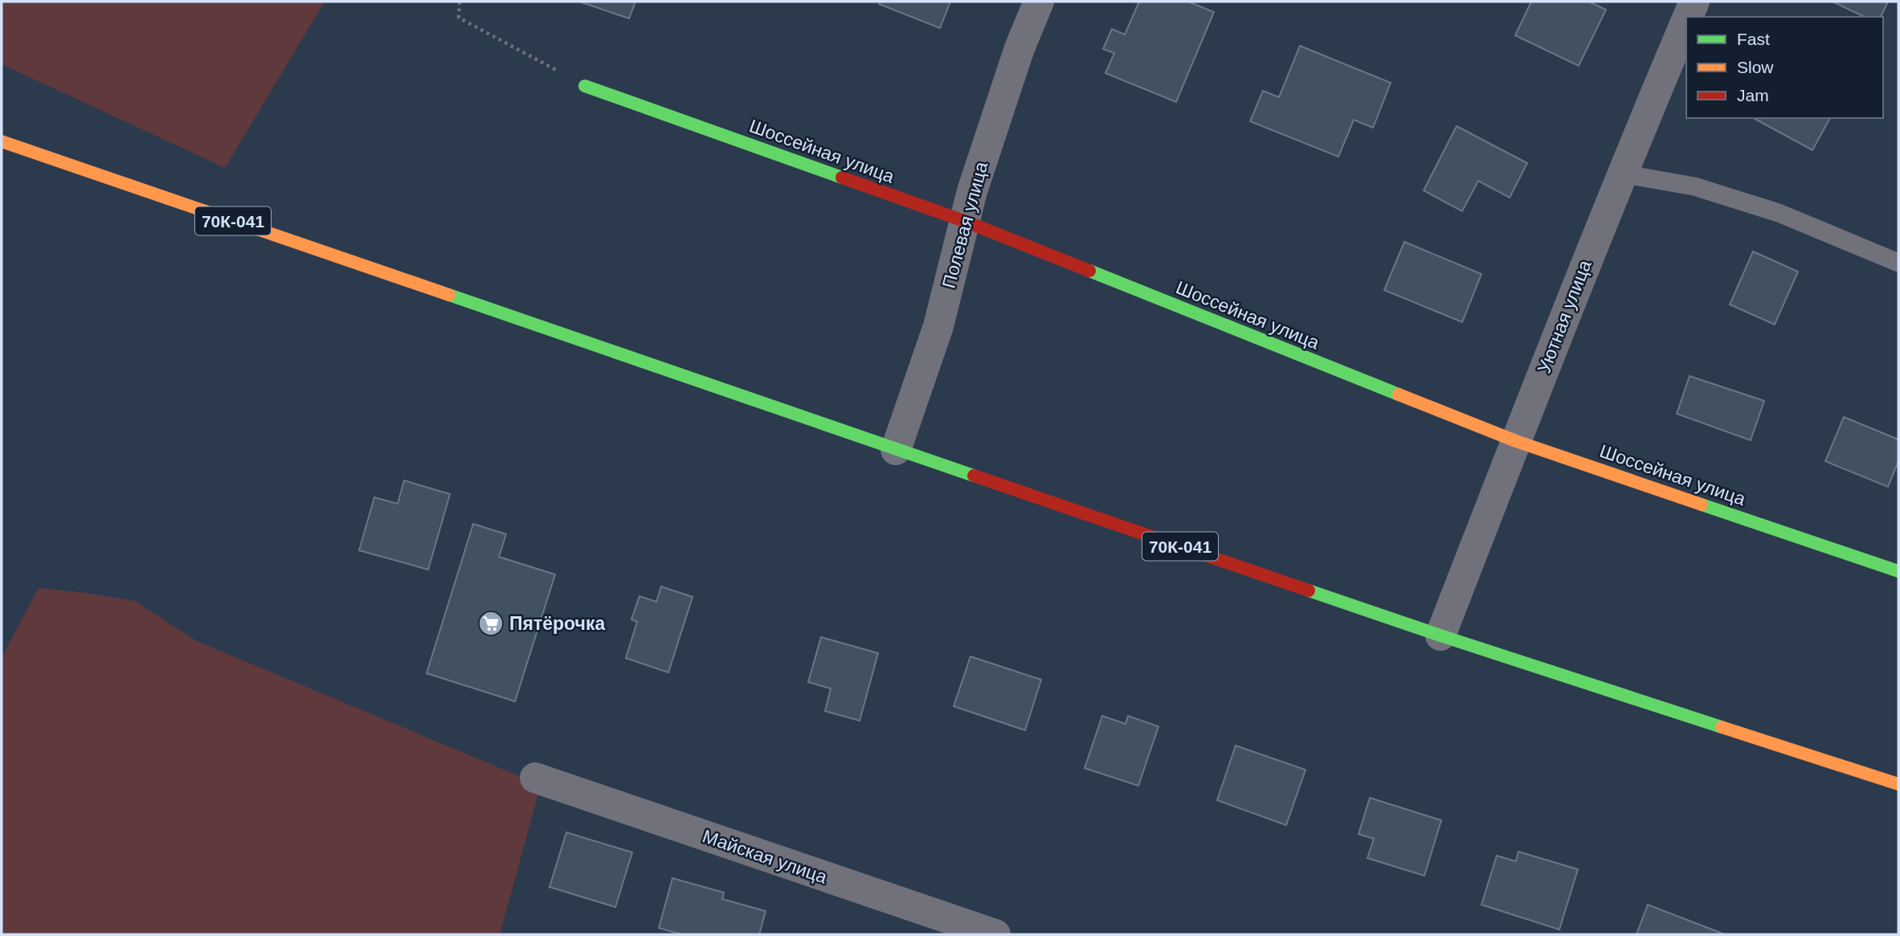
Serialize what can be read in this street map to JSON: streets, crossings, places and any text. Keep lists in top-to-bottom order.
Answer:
{
  "streets": {
    "main road": ["Шоссейная улица", "70К-041"],
    "street": ["Полевая улица", "Уютная улица", "Майская улица"]
  },
  "crossings": [
    ["Шоссейная улица", "Полевая улица"],
    ["Шоссейная улица", "Уютная улица"],
    ["70К-041", "Полевая улица"],
    ["70К-041", "Уютная улица"]
  ],
  "places": {
    "supermarket": ["Пятёрочка"]
  },
  "legend": ["Fast", "Slow", "Jam"]
}
